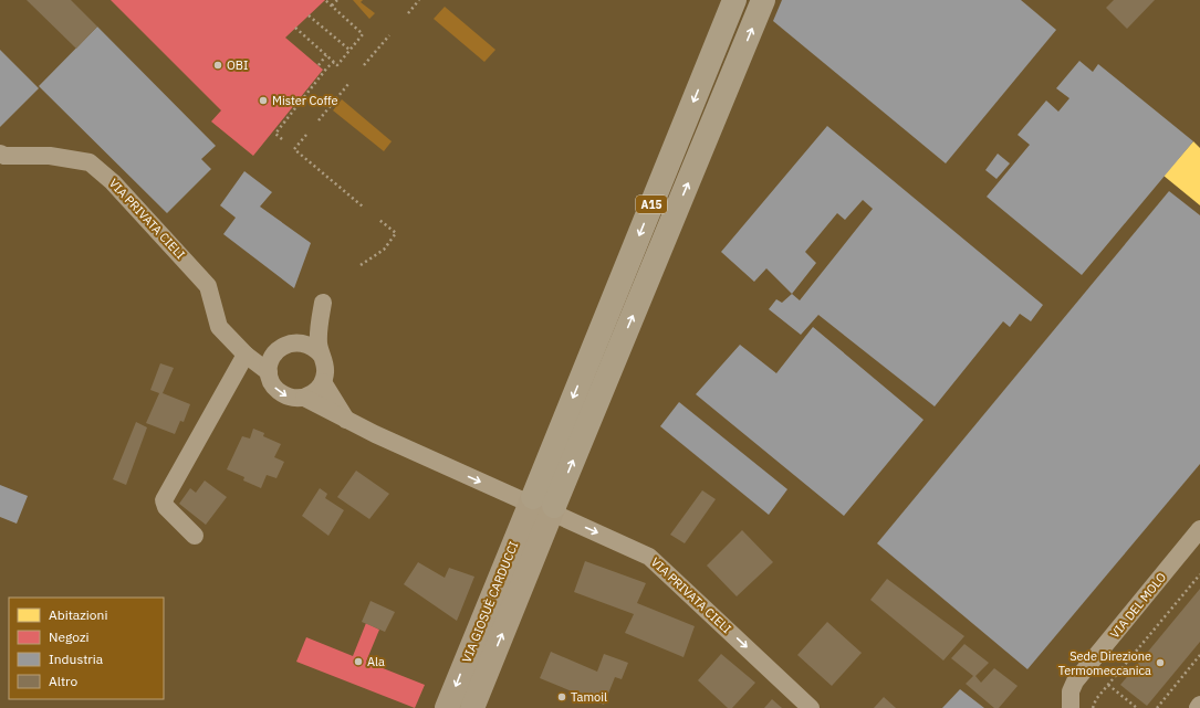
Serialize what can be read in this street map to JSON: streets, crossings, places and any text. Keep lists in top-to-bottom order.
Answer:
{
  "streets": {
    "highway": ["A15"],
    "main road": ["VIA GIOSUÈ CARDUCCI"],
    "street": ["VIA PRIVATA CIELI", "VIA DEL MOLO"]
  },
  "crossings": [
    ["A15", "VIA PRIVATA CIELI"],
    ["A15", "VIA GIOSUÈ CARDUCCI"],
    ["VIA PRIVATA CIELI", "VIA GIOSUÈ CARDUCCI"]
  ],
  "one_way": ["VIA PRIVATA CIELI"],
  "places": [
    "OBI",
    "Mister Coffe",
    "Ala",
    "Sede Direzione Termomeccanica",
    "Tamoil"
  ],
  "legend": [
    "Abitazioni",
    "Negozi",
    "Industria",
    "Altro"
  ]
}
